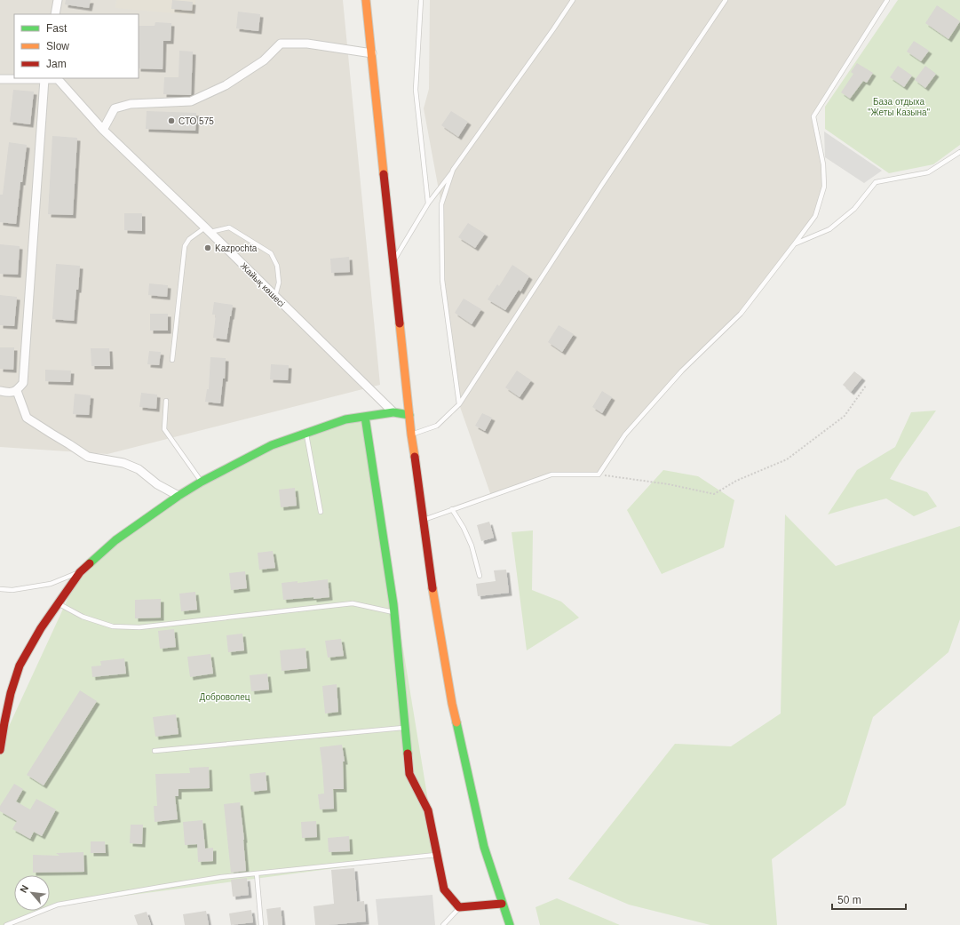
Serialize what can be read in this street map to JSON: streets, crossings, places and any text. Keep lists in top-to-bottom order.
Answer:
{
  "streets": {
    "street": ["Жайық көшесі"]
  },
  "parks": ["База отдыха \"Жеты Казына\"", "Доброволец"],
  "places": ["СТО 575", "Kazpochta"],
  "legend": ["Fast", "Slow", "Jam"],
  "scale_bar": "50 m",
  "north": "top left"
}
